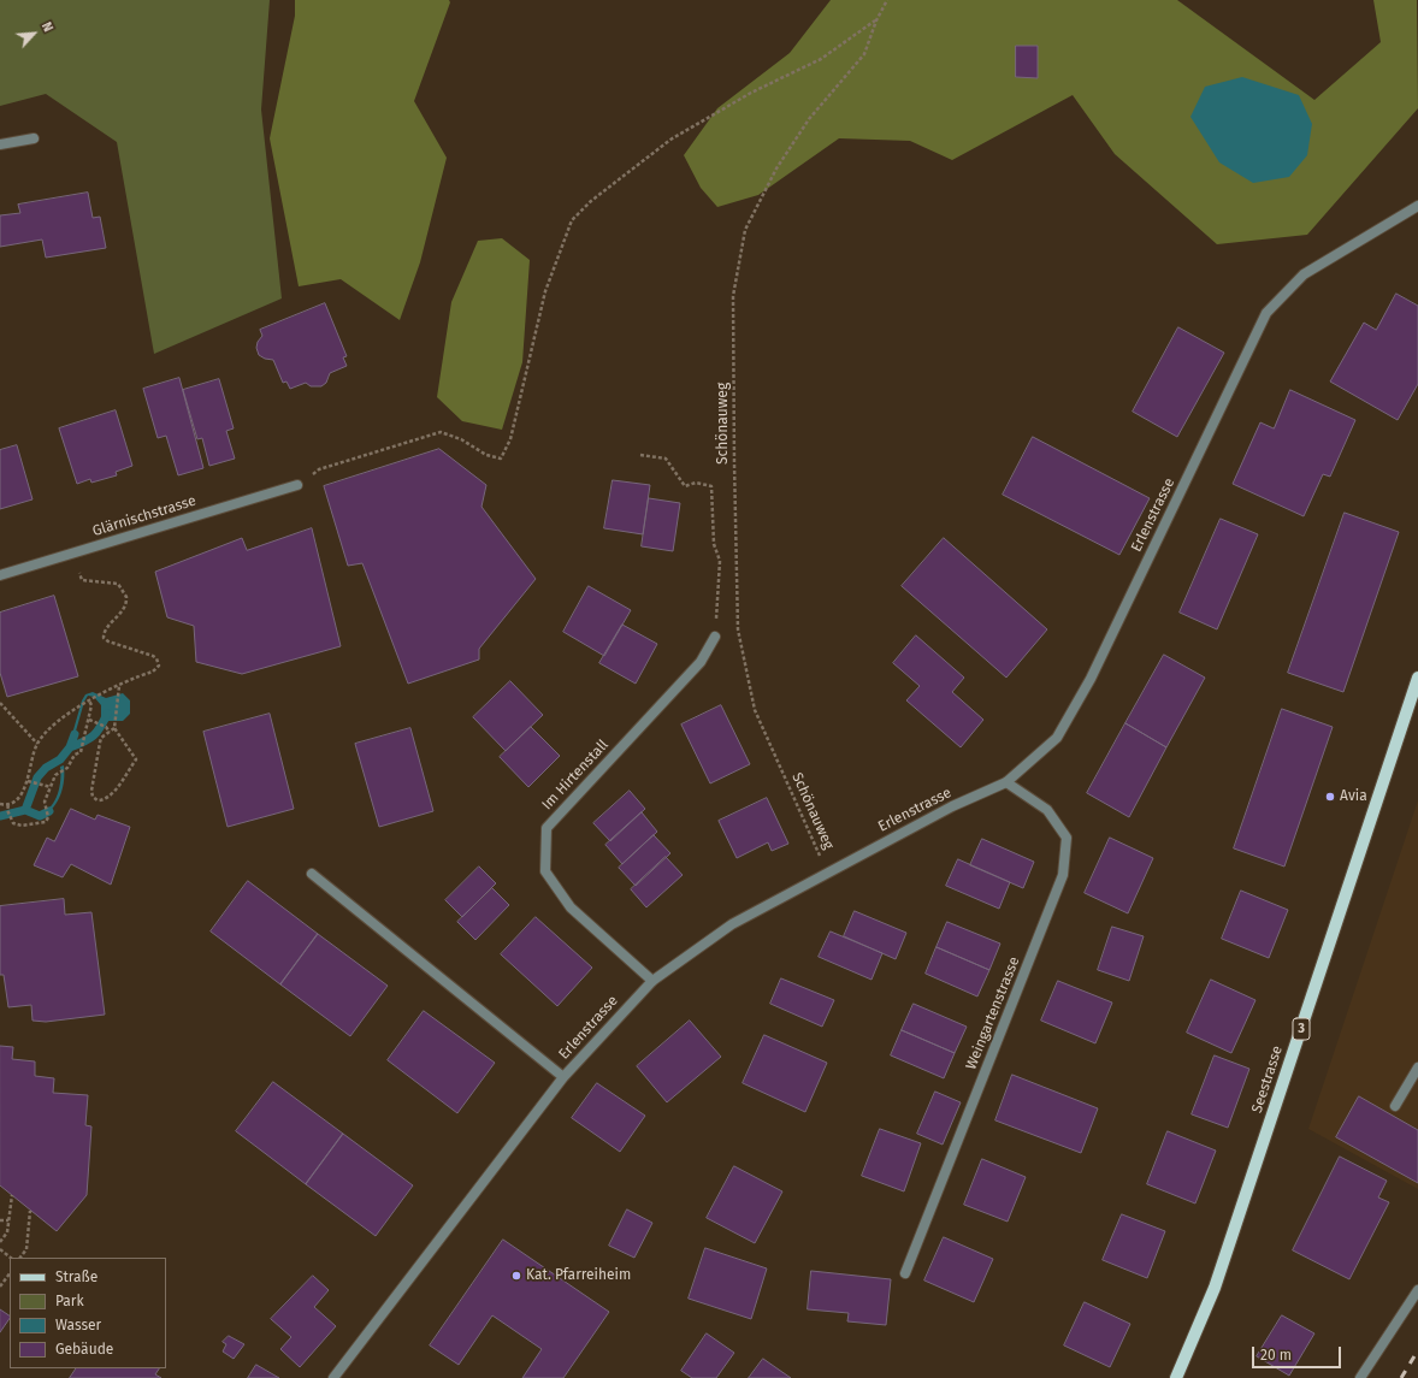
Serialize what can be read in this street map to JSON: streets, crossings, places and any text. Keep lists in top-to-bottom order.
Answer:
{
  "streets": {
    "main road": ["3", "Seestrasse"],
    "street": [
      "Erlenstrasse",
      "Glärnischstrasse",
      "Im Hirtenstall",
      "Weingartenstrasse"
    ],
    "path": ["Schönauweg"]
  },
  "crossings": [
    ["Schönauweg", "Erlenstrasse"],
    ["Erlenstrasse", "Im Hirtenstall"],
    ["Erlenstrasse", "Weingartenstrasse"]
  ],
  "places": ["Avia", "Kat. Pfarreiheim"],
  "legend": [
    "Straße",
    "Park",
    "Wasser",
    "Gebäude"
  ],
  "scale_bar": "20 m",
  "north": "top right"
}
